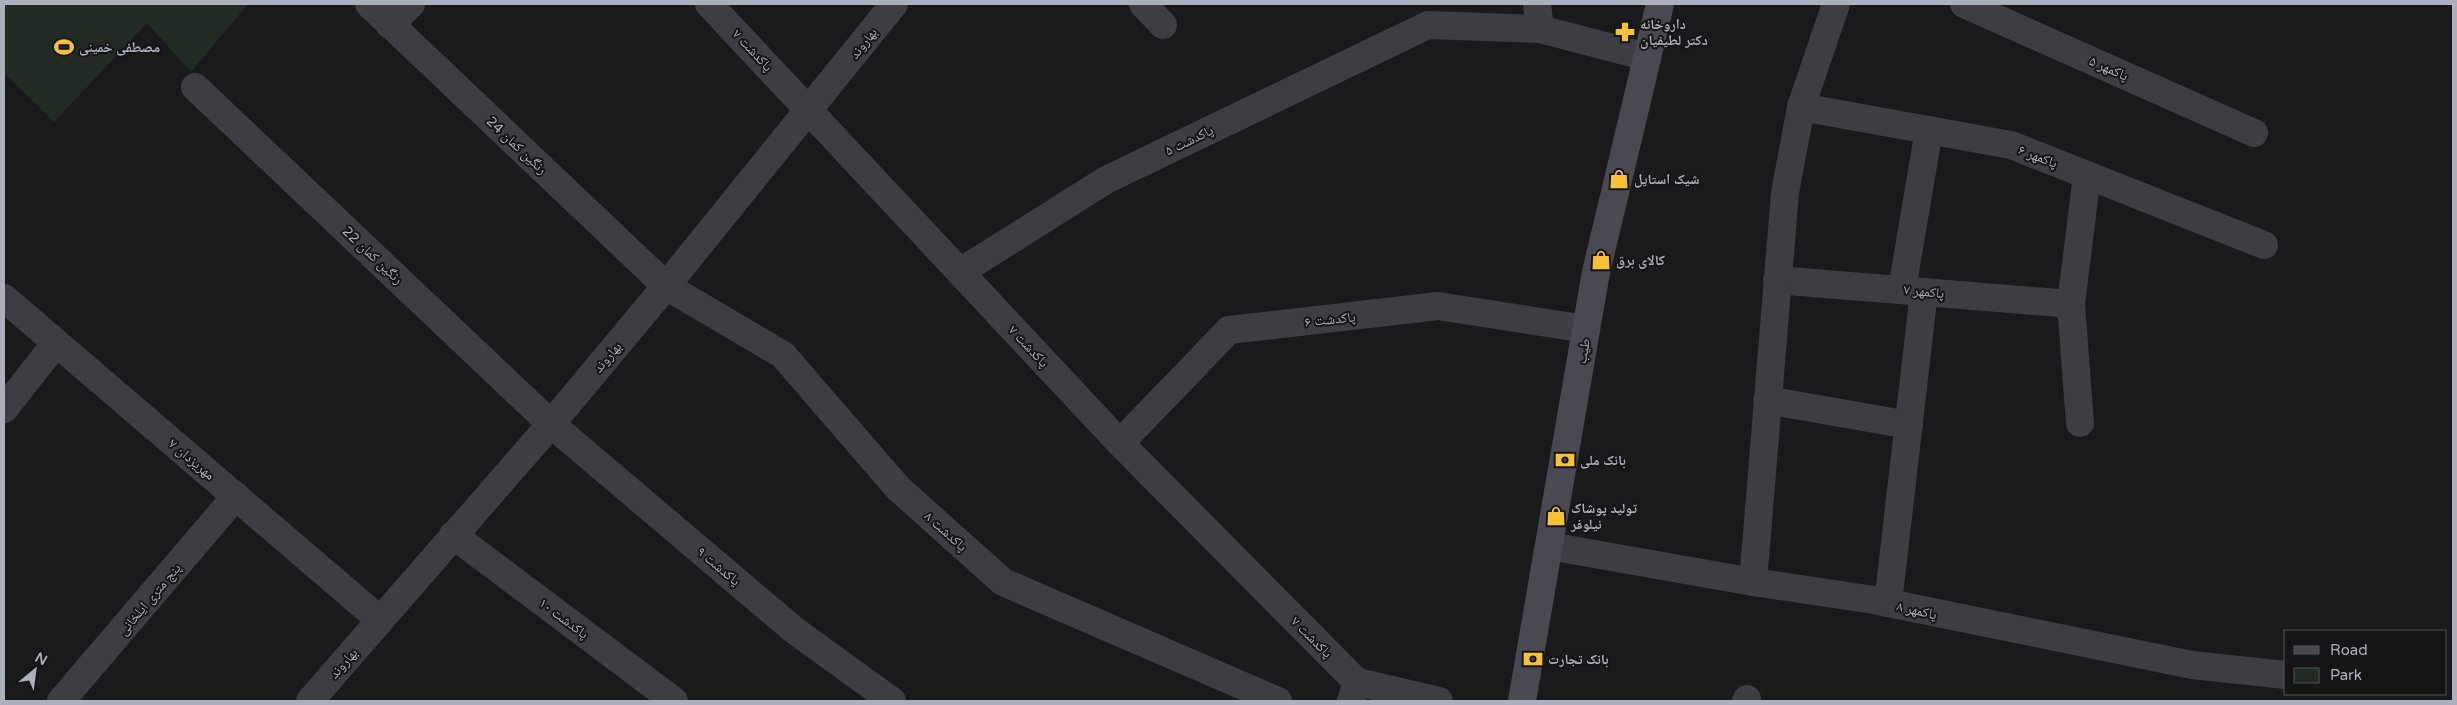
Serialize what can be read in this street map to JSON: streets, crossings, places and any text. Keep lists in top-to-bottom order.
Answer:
{
  "streets": {
    "main road": ["طیب"],
    "street": [
      "بهاروند",
      "پاکدشت ۷",
      "پاکمهر ۵",
      "پاکدشت ۵",
      "رنگین کمان 24",
      "پاکمهر ۶",
      "رنگین کمان 22",
      "پاکمهر ۷",
      "پاکدشت ۶",
      "مهریزدان ۷",
      "پاکدشت ۸",
      "پاکدشت ۹",
      "پنج متری ایلخانی",
      "پاکمهر ۸",
      "پاکدشت ۱۰"
    ]
  },
  "crossings": [
    ["بهاروند", "پاکدشت ۷"],
    ["بهاروند", "رنگین کمان 24"],
    ["بهاروند", "رنگین کمان 22"],
    ["بهاروند", "مهریزدان ۷"],
    ["بهاروند", "پاکدشت ۸"],
    ["بهاروند", "پاکدشت ۹"],
    ["بهاروند", "پاکدشت ۱۰"],
    ["پاکدشت ۷", "پاکدشت ۵"],
    ["پاکدشت ۷", "پاکدشت ۶"],
    ["رنگین کمان 24", "پاکدشت ۸"],
    ["رنگین کمان 22", "پاکدشت ۹"],
    ["پاکدشت ۶", "طیب"],
    ["طیب", "پاکمهر ۸"],
    ["مهریزدان ۷", "پنج متری ایلخانی"]
  ],
  "places": {
    "pharmacy": ["داروخانه دکتر لطیفیان"],
    "sports": ["مصطفی خمینی"],
    "shop": ["شیک استایل", "کالای برق", "تولید پوشاک نیلوفر"],
    "bank": ["بانک ملی", "بانک تجارت"]
  },
  "legend": ["Road", "Park"],
  "north": "top right"
}
